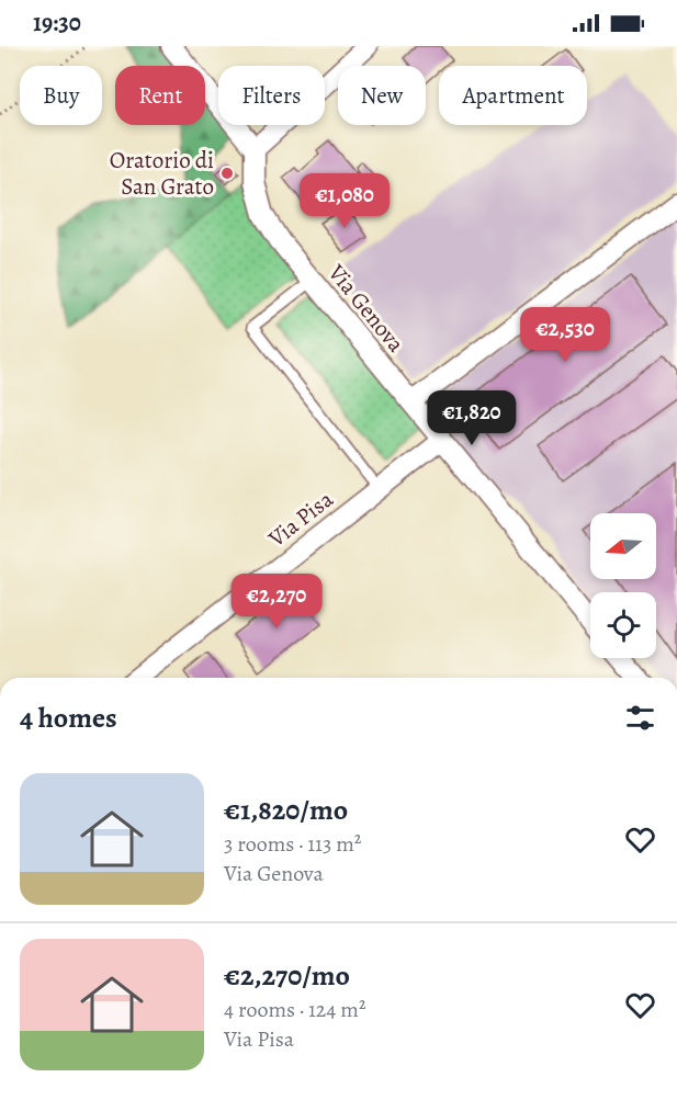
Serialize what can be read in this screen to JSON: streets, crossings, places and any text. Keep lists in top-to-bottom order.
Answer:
{
  "streets": {
    "street": ["Via Genova", "Via Pisa"]
  },
  "crossings": [
    ["Via Genova", "Via Pisa"]
  ],
  "places": ["Oratorio di San Grato"],
  "north": "left",
  "page": {
    "status": "19:30",
    "chip": [
      "Buy",
      "Rent",
      "Filters",
      "New",
      "Apartment"
    ],
    "price": [
      "€1,080",
      "€2,530",
      "€1,820",
      "€2,270"
    ],
    "heading": "4 homes",
    "list": [
      {
        "name": "€1,820/mo",
        "note": "3 rooms · 113 m² · Via Genova"
      },
      {
        "name": "€2,270/mo",
        "note": "4 rooms · 124 m² · Via Pisa"
      }
    ]
  }
}
